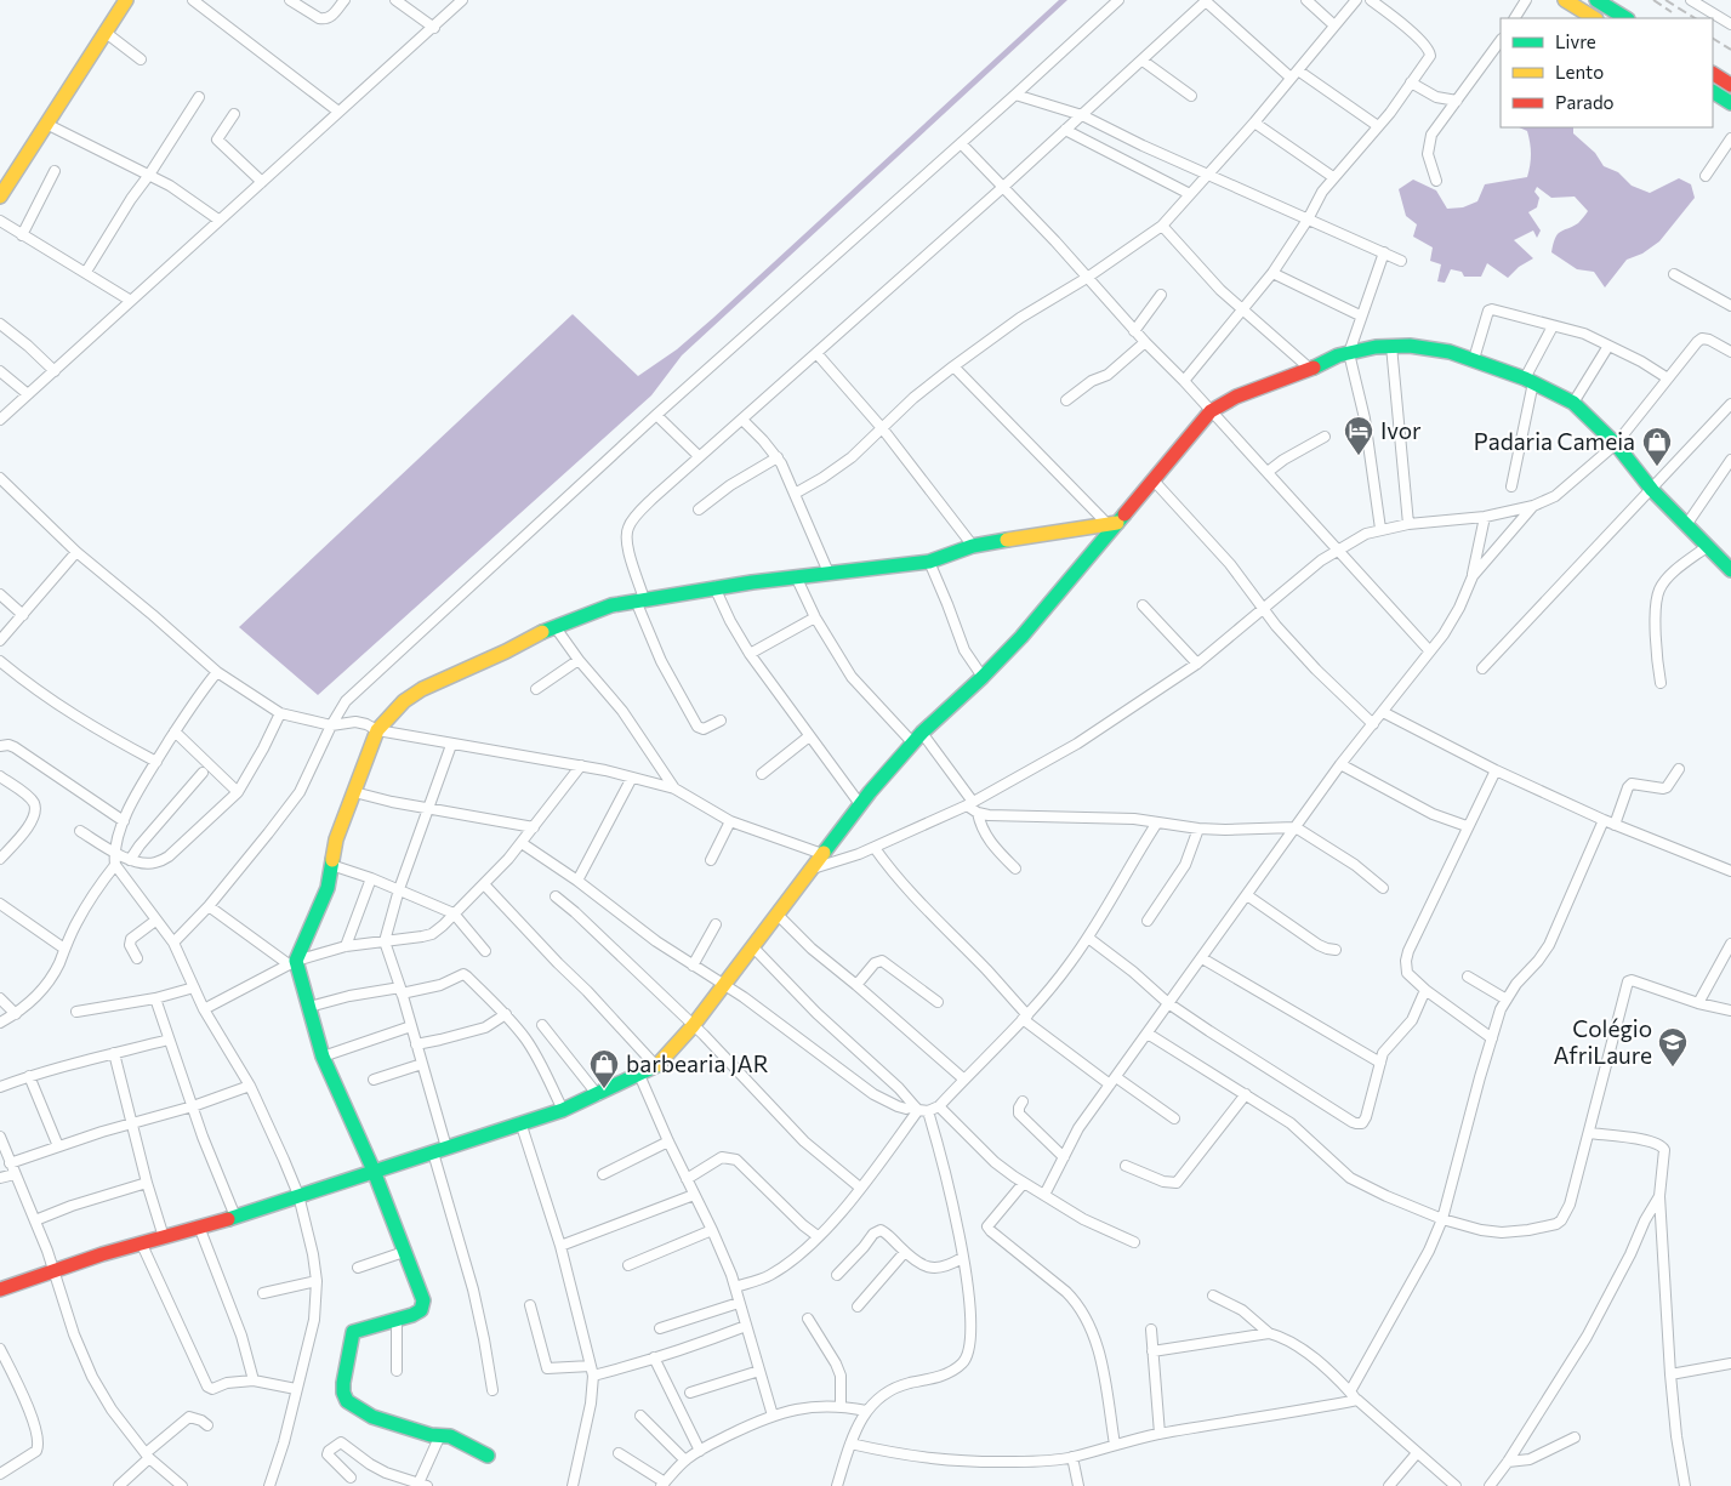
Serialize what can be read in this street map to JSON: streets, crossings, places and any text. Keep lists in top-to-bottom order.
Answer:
{
  "places": {
    "hotel": ["Ivor"],
    "shop": ["Padaria Cameia", "barbearia JAR"],
    "school or university": ["Colégio AfriLaure"]
  },
  "legend": ["Livre", "Lento", "Parado"]
}
